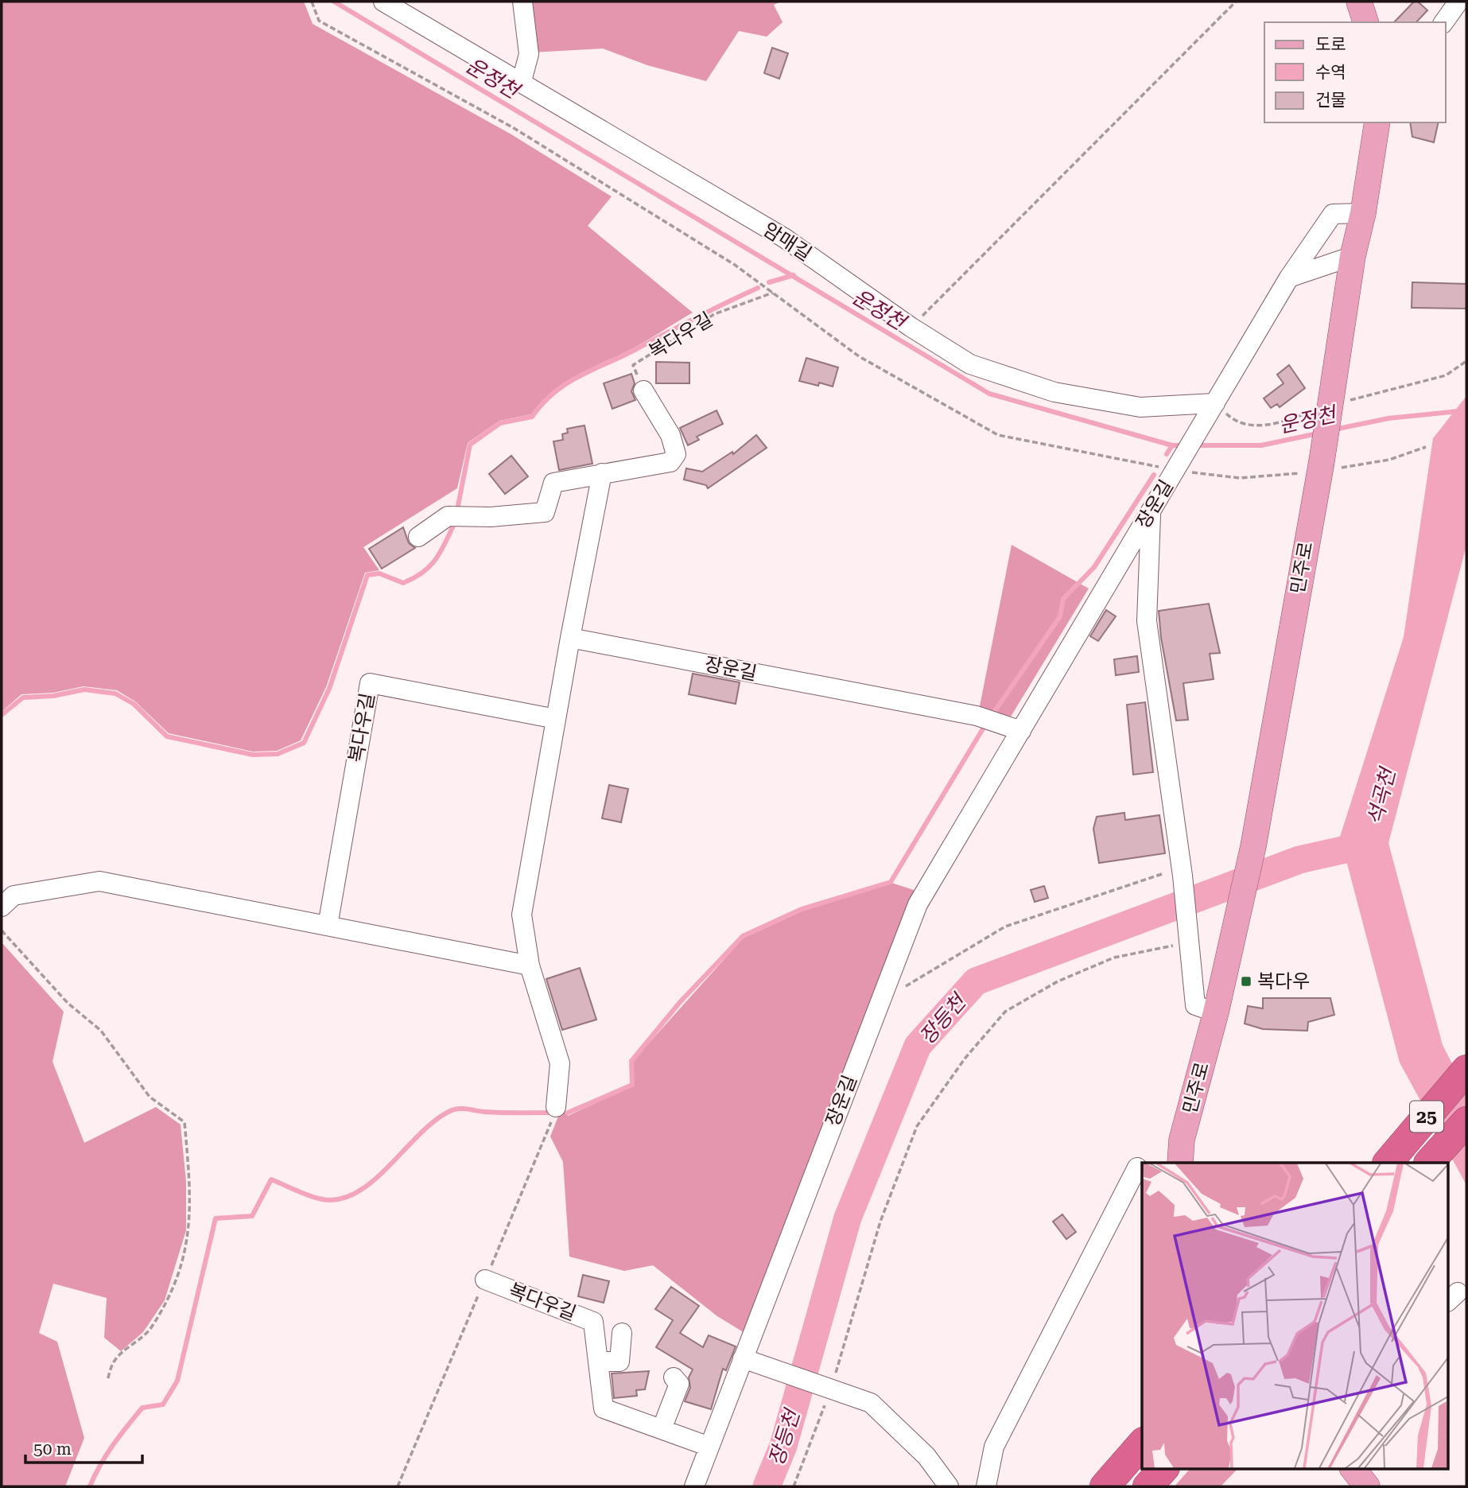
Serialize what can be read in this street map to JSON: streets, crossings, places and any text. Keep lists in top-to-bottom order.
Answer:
{
  "streets": {
    "highway": ["25"],
    "main road": ["민주로"],
    "street": ["암매길", "복다우길", "장운길"]
  },
  "crossings": [
    ["암매길", "장운길"],
    ["복다우길", "장운길"],
    ["장운길", "민주로"]
  ],
  "water": ["운정천", "석곡천", "장등천"],
  "places": {
    "transit": ["복다우"]
  },
  "legend": ["도로", "수역", "건물"],
  "scale_bar": "50 m"
}
